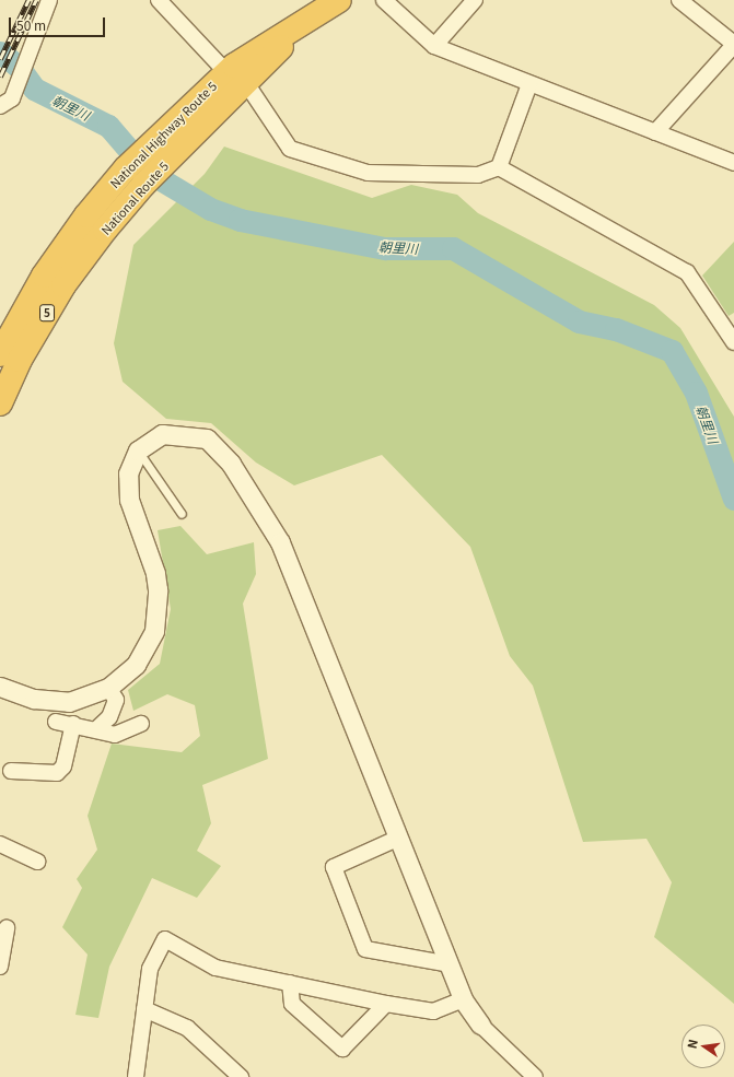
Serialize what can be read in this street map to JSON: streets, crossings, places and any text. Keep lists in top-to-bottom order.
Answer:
{
  "streets": {
    "highway": ["National Highway Route 5", "National Route 5", "5"]
  },
  "crossings": [
    ["National Highway Route 5", "National Route 5"]
  ],
  "water": ["朝里川"],
  "scale_bar": "50 m",
  "north": "left"
}
